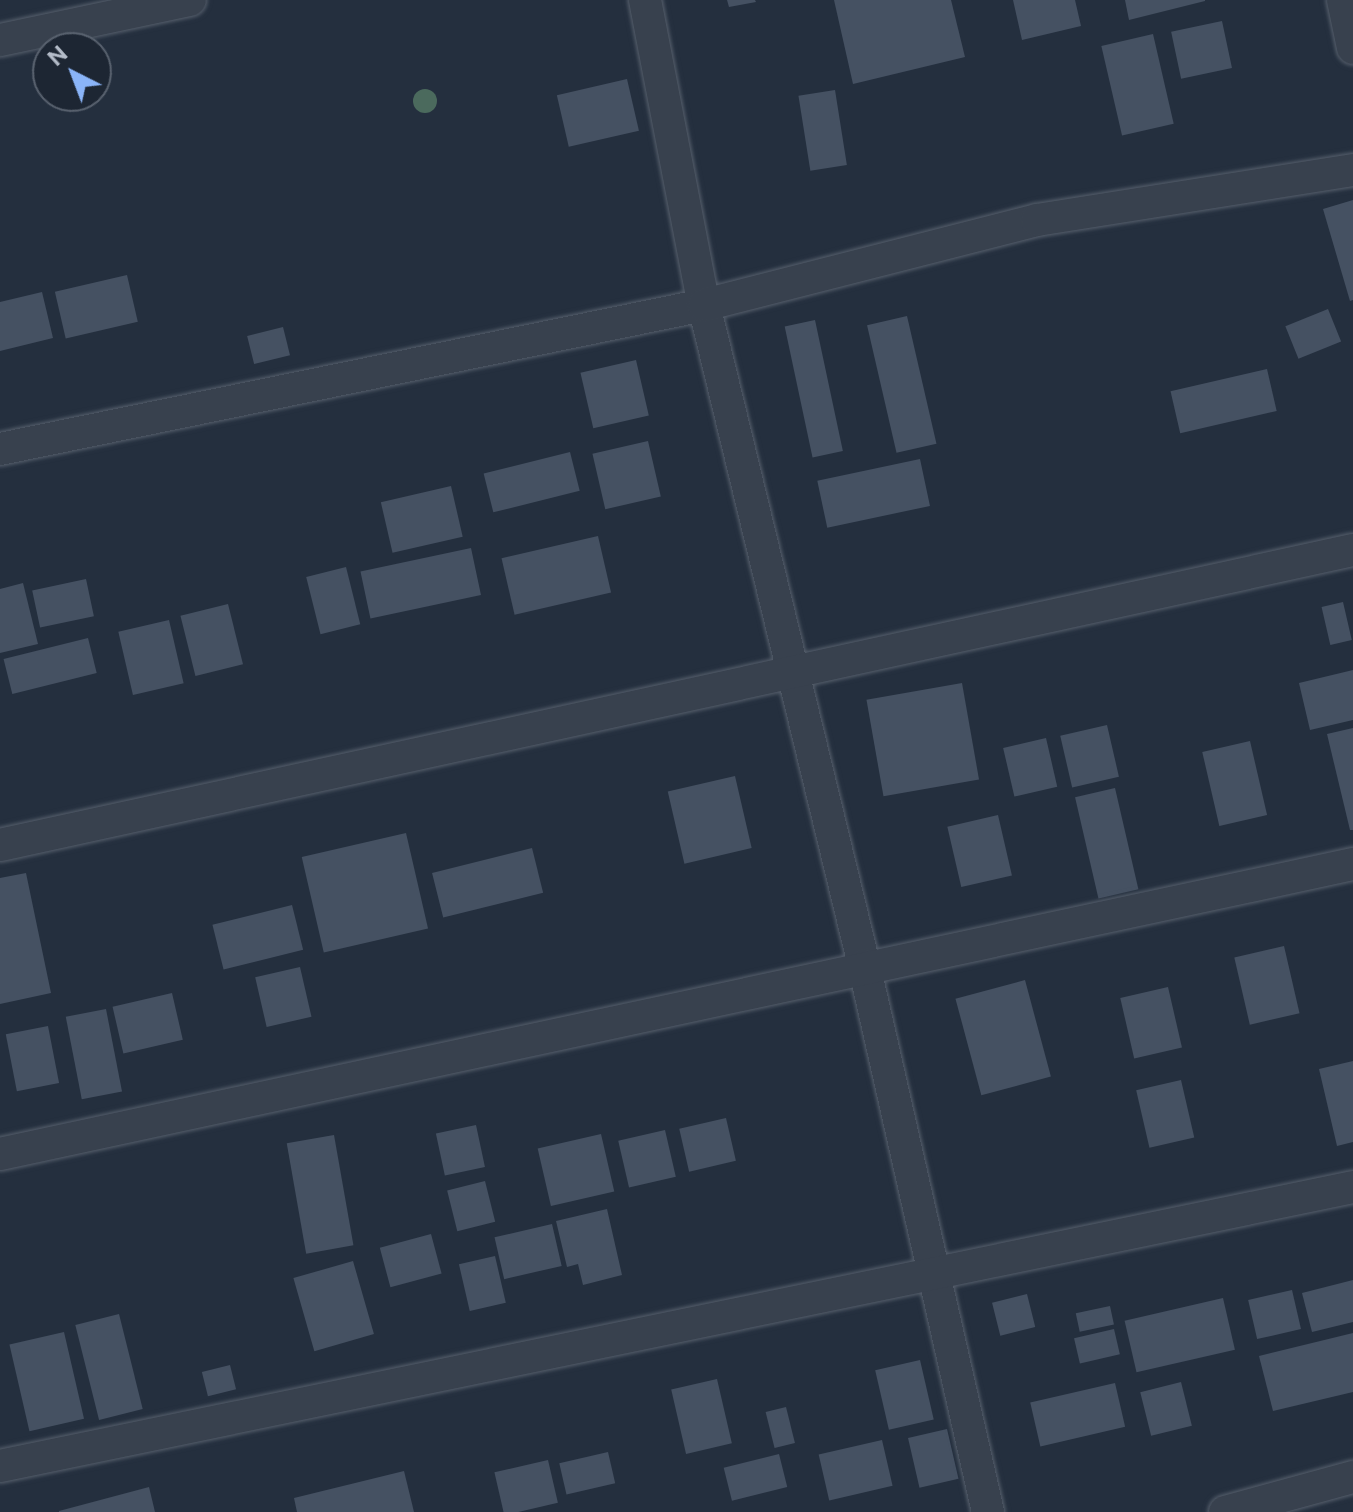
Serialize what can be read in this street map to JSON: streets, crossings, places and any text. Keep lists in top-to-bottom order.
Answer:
{
  "north": "top left"
}
